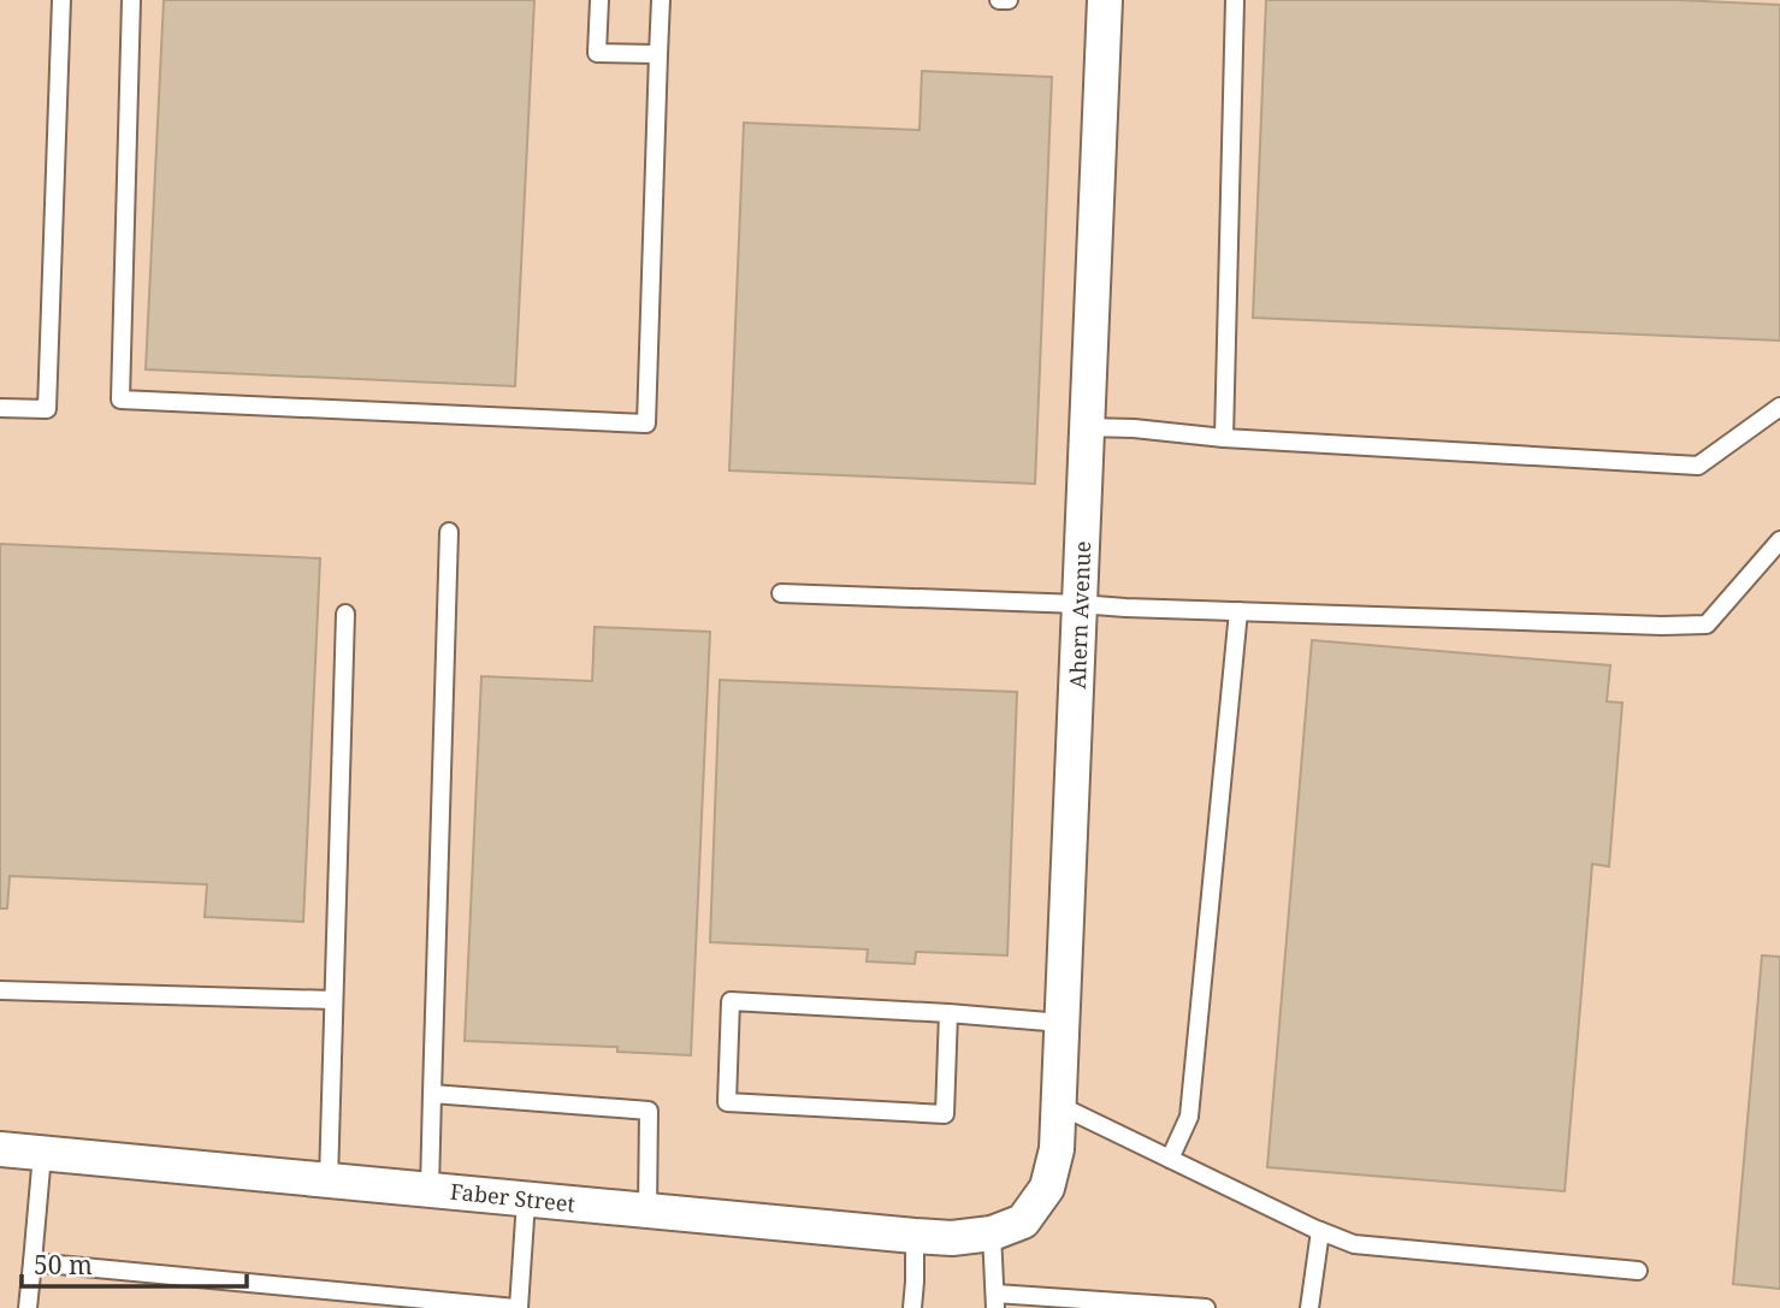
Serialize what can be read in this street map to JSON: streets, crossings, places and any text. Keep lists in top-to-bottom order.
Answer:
{
  "streets": {
    "street": ["Ahern Avenue", "Faber Street"]
  },
  "crossings": [
    ["Ahern Avenue", "Faber Street"]
  ],
  "scale_bar": "50 m"
}
